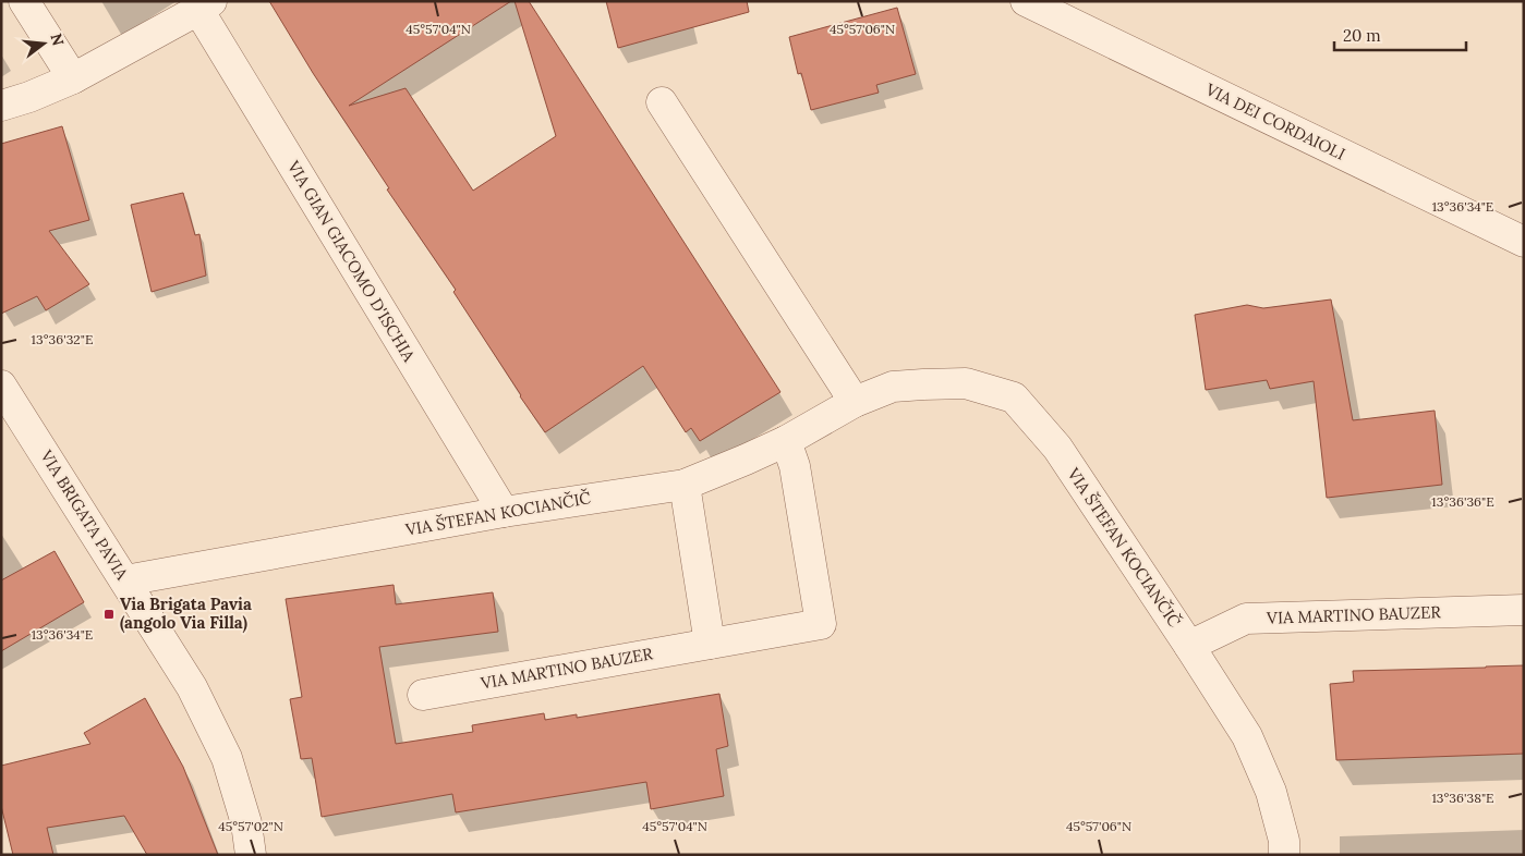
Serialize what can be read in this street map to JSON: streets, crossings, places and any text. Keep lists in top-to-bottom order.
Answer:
{
  "streets": {
    "street": [
      "VIA DEI CORDAIOLI",
      "VIA GIAN GIACOMO D'ISCHIA",
      "VIA ŠTEFAN KOCIANČIČ",
      "VIA BRIGATA PAVIA",
      "VIA MARTINO BAUZER"
    ]
  },
  "crossings": [
    ["VIA GIAN GIACOMO D'ISCHIA", "VIA ŠTEFAN KOCIANČIČ"],
    ["VIA ŠTEFAN KOCIANČIČ", "VIA BRIGATA PAVIA"],
    ["VIA ŠTEFAN KOCIANČIČ", "VIA MARTINO BAUZER"]
  ],
  "places": {
    "transit": ["Via Brigata Pavia (angolo Via Filla)"]
  },
  "scale_bar": "20 m",
  "north": "right",
  "coordinates": [
    "45°57'04\"N",
    "45°57'06\"N",
    "13°36'34\"E",
    "13°36'32\"E",
    "13°36'36\"E",
    "13°36'38\"E",
    "45°57'02\"N"
  ]
}
